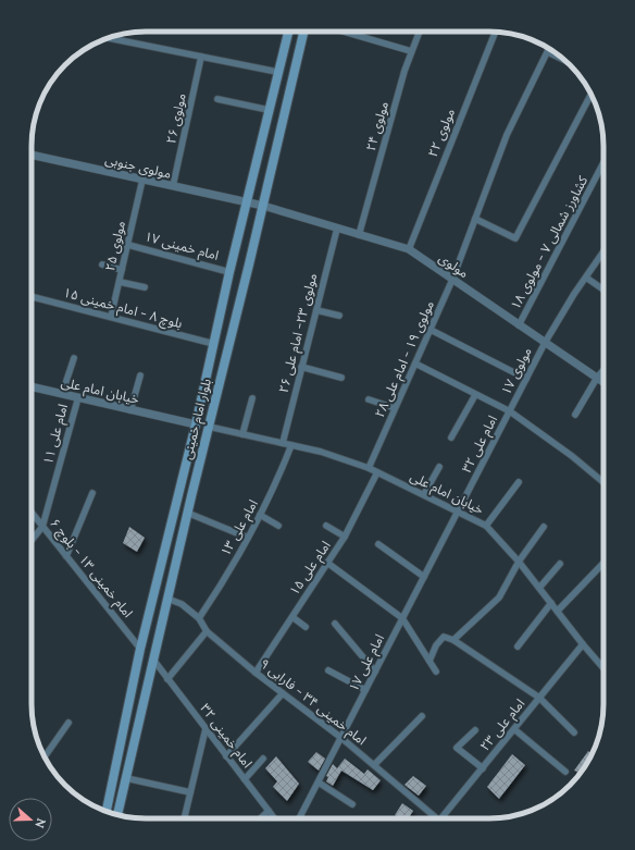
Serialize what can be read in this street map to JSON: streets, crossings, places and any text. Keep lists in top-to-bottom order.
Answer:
{
  "streets": {
    "main road": ["بلوار امام خمینی"],
    "street": [
      "مولوی ۲۶",
      "مولوی ۲۴",
      "مولوی ۲۲",
      "مولوی جنوبی",
      "کشاورز شمالی ۷ - مولوی ۱۸",
      "مولوی ۲۵",
      "امام خمینی ۱۷",
      "مولوی",
      "بلوچ ۸ - امام خمینی ۱۵",
      "مولوی ۲۳- امام علی ۲۶",
      "مولوی ۱۹ - امام علی ۲۸",
      "مولوی ۱۷",
      "خیابان امام علی",
      "امام علی ۱۱",
      "امام علی ۳۲",
      "امام علی ۱۳",
      "امام خمینی ۱۳ - بلوچ ۶",
      "امام علی ۱۵",
      "امام علی ۱۷",
      "امام خمینی ۳۴ - فارابی ۹",
      "امام علی ۲۳",
      "امام خمینی ۳۲"
    ]
  },
  "crossings": [
    ["مولوی ۲۶", "مولوی جنوبی"],
    ["مولوی ۲۴", "مولوی"],
    ["مولوی ۲۲", "مولوی"],
    ["مولوی جنوبی", "مولوی ۲۵"],
    ["مولوی جنوبی", "مولوی"],
    ["مولوی جنوبی", "بلوار امام خمینی"],
    ["کشاورز شمالی ۷ - مولوی ۱۸", "مولوی"],
    ["مولوی ۲۵", "امام خمینی ۱۷"],
    ["مولوی ۲۵", "بلوچ ۸ - امام خمینی ۱۵"],
    ["امام خمینی ۱۷", "بلوار امام خمینی"],
    ["مولوی", "مولوی ۲۳- امام علی ۲۶"],
    ["مولوی", "مولوی ۱۹ - امام علی ۲۸"],
    ["مولوی", "مولوی ۱۷"],
    ["مولوی", "بلوار امام خمینی"],
    ["بلوچ ۸ - امام خمینی ۱۵", "بلوار امام خمینی"],
    ["مولوی ۲۳- امام علی ۲۶", "خیابان امام علی"],
    ["مولوی ۱۹ - امام علی ۲۸", "خیابان امام علی"],
    ["مولوی ۱۷", "امام علی ۳۲"],
    ["خیابان امام علی", "بلوار امام خمینی"],
    ["خیابان امام علی", "امام علی ۱۱"],
    ["خیابان امام علی", "امام علی ۳۲"],
    ["خیابان امام علی", "امام علی ۱۳"],
    ["خیابان امام علی", "امام علی ۱۵"],
    ["خیابان امام علی", "امام علی ۱۷"],
    ["خیابان امام علی", "امام علی ۲۳"],
    ["بلوار امام خمینی", "امام خمینی ۱۳ - بلوچ ۶"],
    ["بلوار امام خمینی", "امام خمینی ۳۴ - فارابی ۹"],
    ["بلوار امام خمینی", "امام خمینی ۳۲"],
    ["امام علی ۱۱", "امام خمینی ۱۳ - بلوچ ۶"],
    ["امام علی ۳۲", "امام علی ۱۷"],
    ["امام علی ۱۳", "امام خمینی ۳۴ - فارابی ۹"],
    ["امام علی ۱۵", "امام خمینی ۳۴ - فارابی ۹"],
    ["امام علی ۱۷", "امام خمینی ۳۴ - فارابی ۹"]
  ],
  "north": "right"
}
